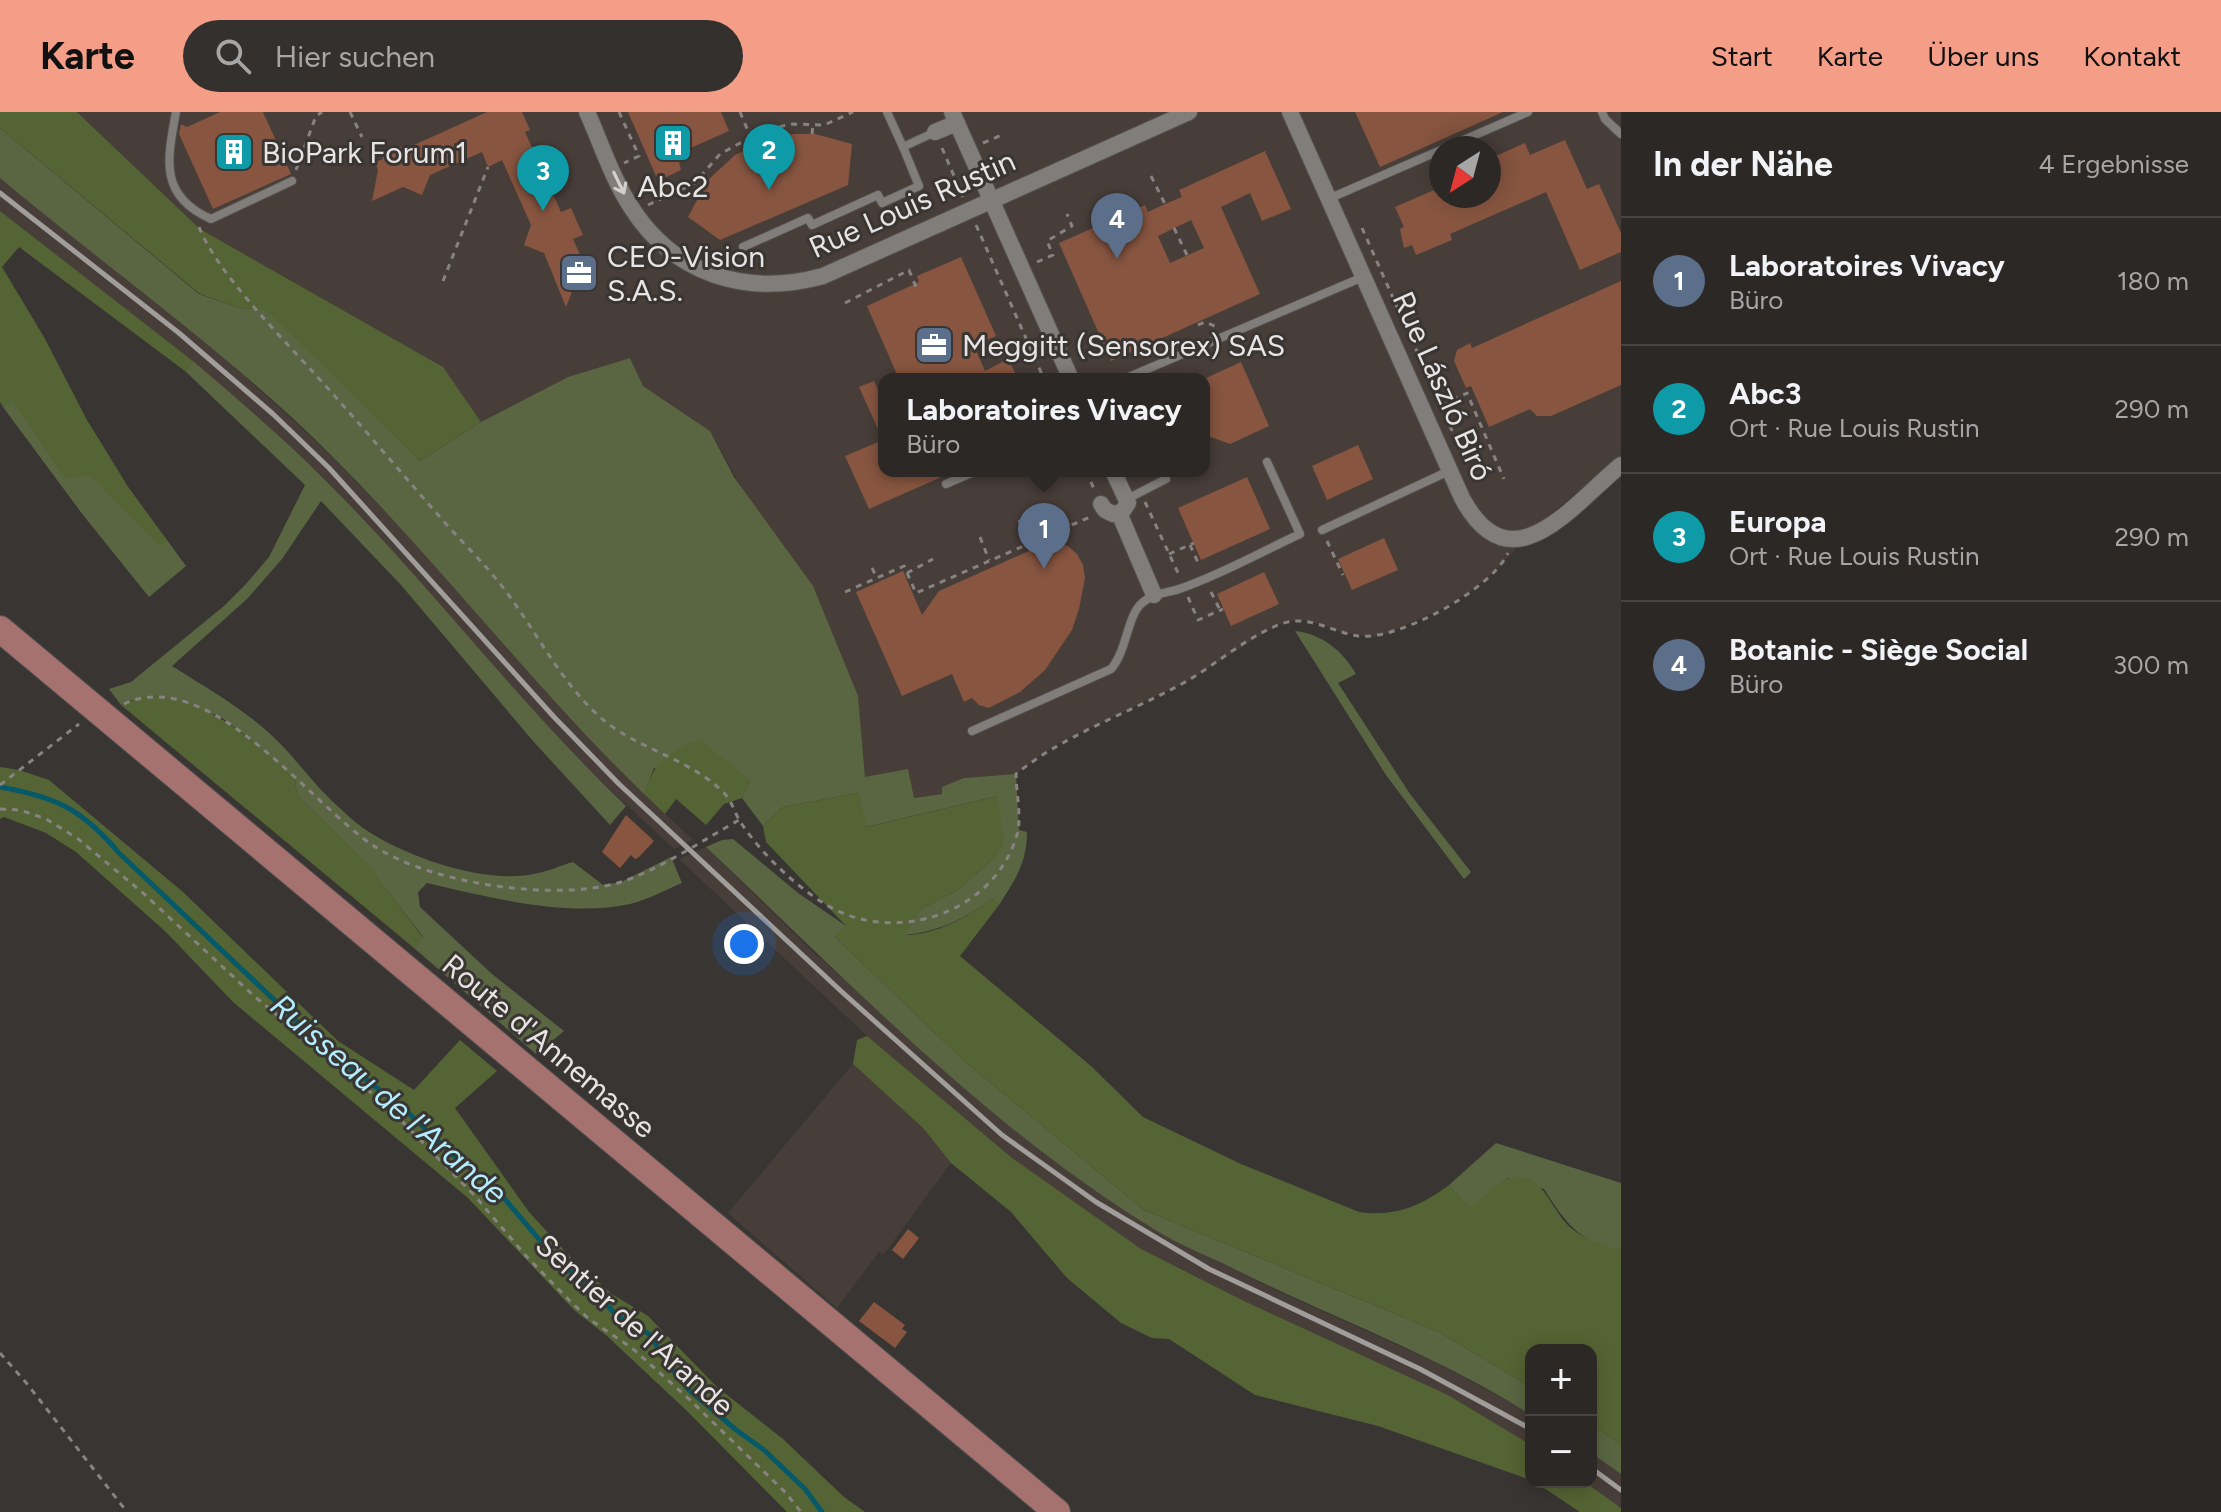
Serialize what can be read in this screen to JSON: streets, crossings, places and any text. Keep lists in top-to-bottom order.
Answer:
{
  "streets": {
    "main road": ["Route d'Annemasse"],
    "street": ["Rue Louis Rustin", "Rue László Biró"],
    "path": ["Sentier de l'Arande"]
  },
  "water": ["Ruisseau de l'Arande"],
  "places": {
    "building": ["Abc2", "BioPark Forum1"],
    "office": ["CEO-Vision S.A.S.", "Meggitt (Sensorex) SAS"]
  },
  "north": "bottom left",
  "page": {
    "header": "Karte",
    "search": "Hier suchen",
    "nav": [
      "Start",
      "Karte",
      "Über uns",
      "Kontakt"
    ],
    "heading": ["In der Nähe", "4 Ergebnisse"],
    "pins": [
      "2",
      "3",
      "4",
      "1"
    ],
    "list": [
      {
        "mark": "1",
        "name": "Laboratoires Vivacy",
        "note": "Büro",
        "value": "180 m"
      },
      {
        "mark": "2",
        "name": "Abc3",
        "note": "Ort · Rue Louis Rustin",
        "value": "290 m"
      },
      {
        "mark": "3",
        "name": "Europa",
        "note": "Ort · Rue Louis Rustin",
        "value": "290 m"
      },
      {
        "mark": "4",
        "name": "Botanic - Siège Social",
        "note": "Büro",
        "value": "300 m"
      }
    ],
    "popup": ["Laboratoires Vivacy", "Büro"],
    "map_buttons": ["+", "−"]
  }
}
